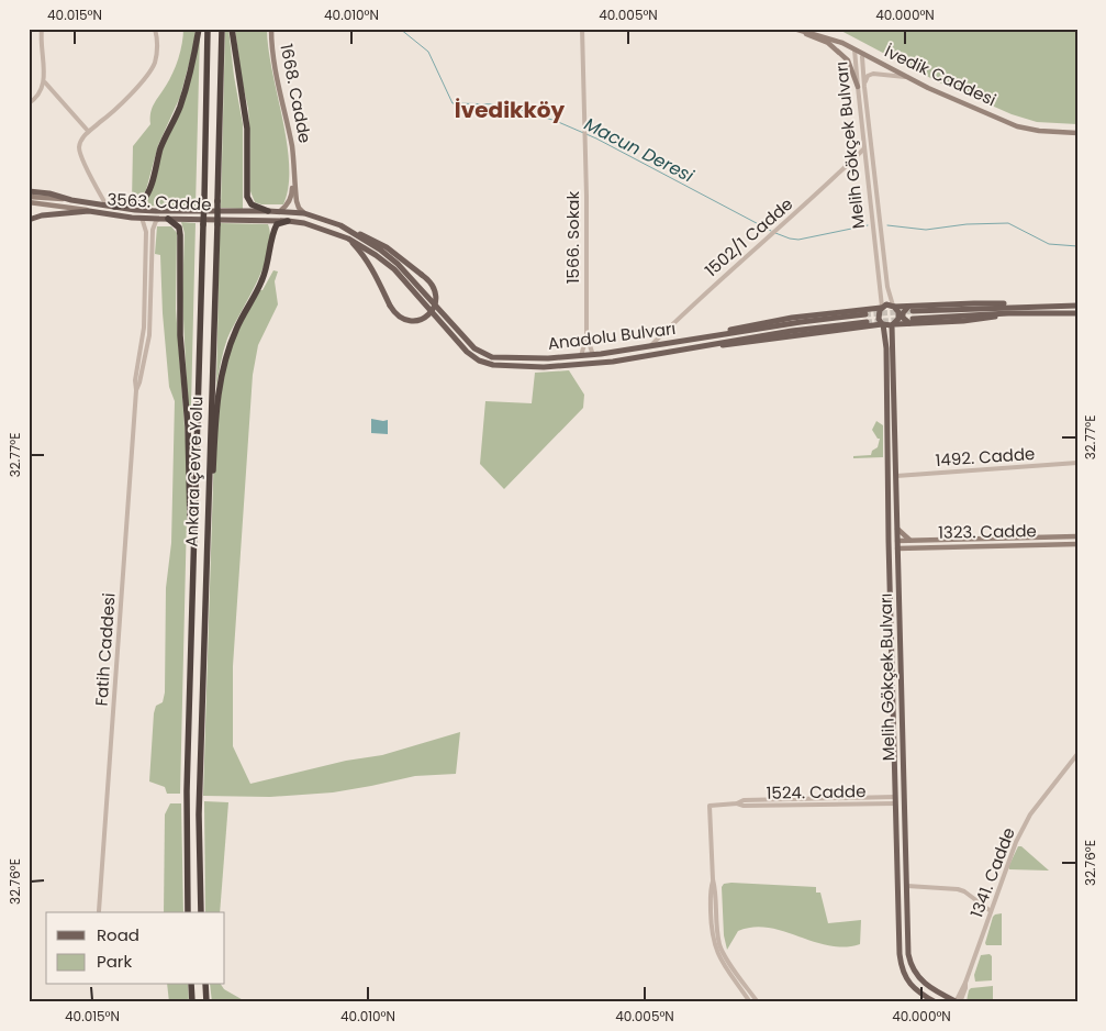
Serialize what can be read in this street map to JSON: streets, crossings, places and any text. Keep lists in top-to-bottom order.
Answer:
{
  "streets": {
    "highway": ["Ankara Çevre Yolu"],
    "main road": [
      "İvedik Caddesi",
      "1668. Cadde",
      "Melih Gökçek Bulvarı",
      "3563. Cadde",
      "Anadolu Bulvarı",
      "1323. Cadde"
    ],
    "street": [
      "1566. Sokak",
      "1502/1 Cadde",
      "1492. Cadde",
      "Fatih Caddesi",
      "1524. Cadde",
      "1341. Cadde"
    ]
  },
  "crossings": [
    ["İvedik Caddesi", "Melih Gökçek Bulvarı"],
    ["1668. Cadde", "3563. Cadde"],
    ["1668. Cadde", "Anadolu Bulvarı"],
    ["Melih Gökçek Bulvarı", "1502/1 Cadde"],
    ["Melih Gökçek Bulvarı", "Anadolu Bulvarı"],
    ["Melih Gökçek Bulvarı", "1492. Cadde"],
    ["Melih Gökçek Bulvarı", "1323. Cadde"],
    ["Melih Gökçek Bulvarı", "1524. Cadde"],
    ["Melih Gökçek Bulvarı", "1341. Cadde"],
    ["3563. Cadde", "Anadolu Bulvarı"],
    ["3563. Cadde", "Fatih Caddesi"],
    ["1502/1 Cadde", "Anadolu Bulvarı"]
  ],
  "districts": ["İvedikköy"],
  "water": ["Macun Deresi"],
  "legend": ["Road", "Park"],
  "coordinates": [
    "40.015°N",
    "40.010°N",
    "40.005°N",
    "40.000°N",
    "32.77°E",
    "32.76°E"
  ]
}
